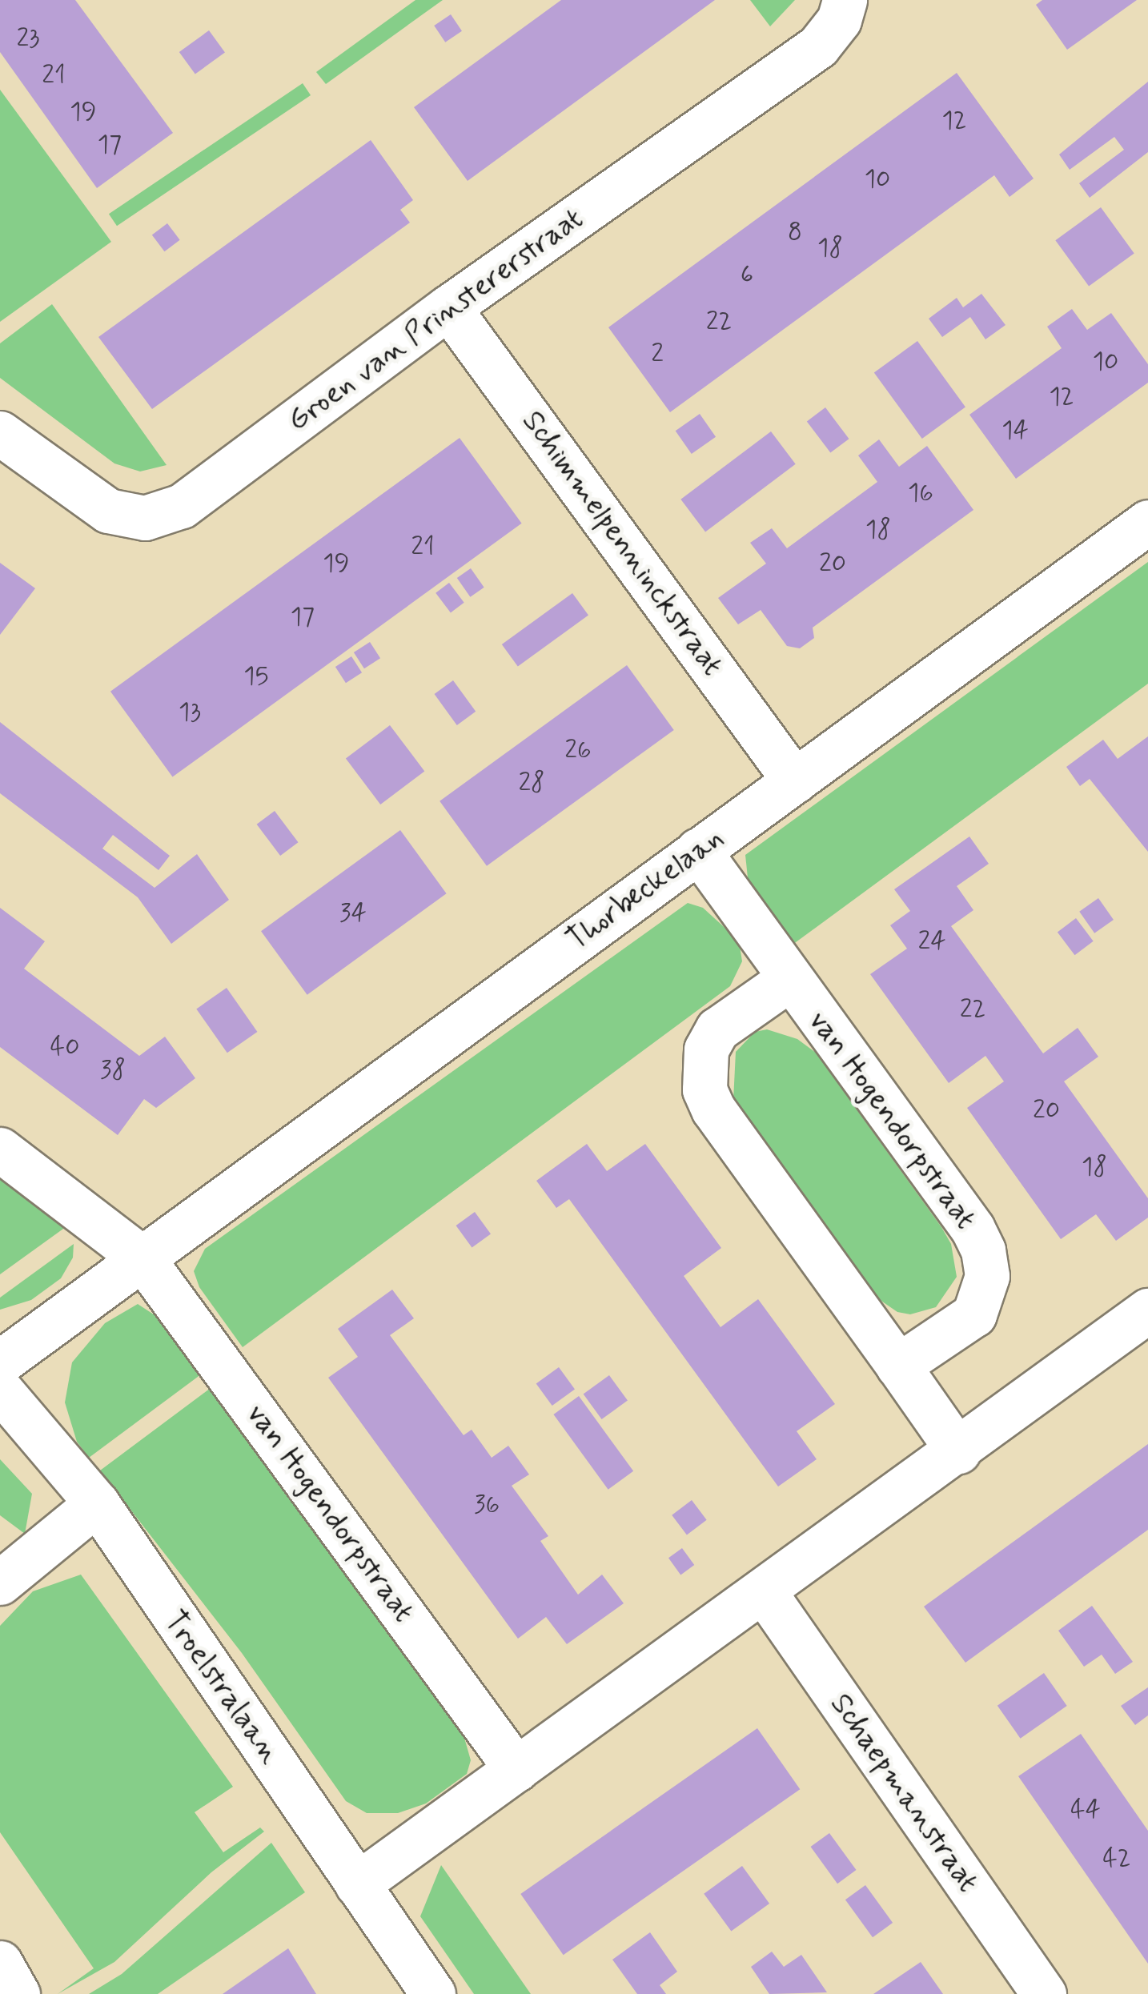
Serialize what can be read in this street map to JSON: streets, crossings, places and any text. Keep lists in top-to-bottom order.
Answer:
{
  "streets": {
    "street": [
      "Groen van Prinstererstraat",
      "Schimmelpenninckstraat",
      "Thorbeckelaan",
      "van Hogendorpstraat",
      "Troelstralaan",
      "Schaepmanstraat"
    ]
  },
  "crossings": [
    ["Groen van Prinstererstraat", "Schimmelpenninckstraat"],
    ["Schimmelpenninckstraat", "Thorbeckelaan"],
    ["Thorbeckelaan", "van Hogendorpstraat"]
  ],
  "house_numbers": [
    "23",
    "21",
    "19",
    "12",
    "17",
    "10",
    "8",
    "18",
    "6",
    "22",
    "2",
    "10",
    "12",
    "14",
    "16",
    "18",
    "21",
    "19",
    "20",
    "17",
    "15",
    "13",
    "26",
    "28",
    "34",
    "24",
    "22",
    "40",
    "38",
    "20",
    "18",
    "36",
    "44",
    "42"
  ]
}
